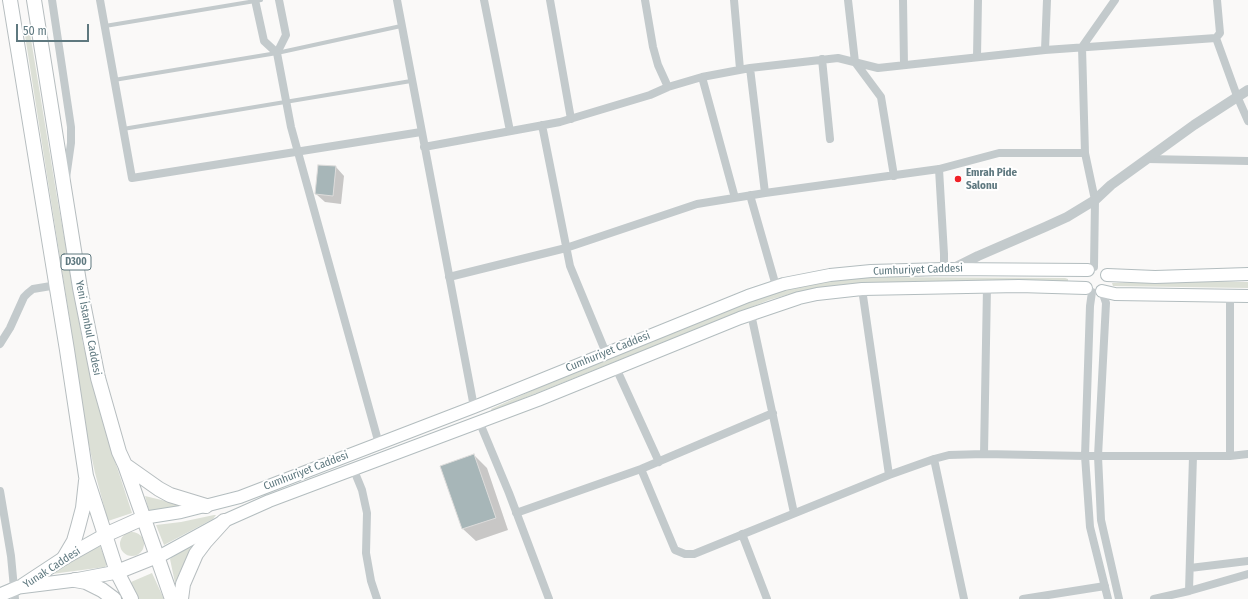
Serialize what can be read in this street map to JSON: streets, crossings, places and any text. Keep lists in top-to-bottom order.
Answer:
{
  "streets": {
    "highway": ["D300", "Yeni İstanbul Caddesi"],
    "main road": ["Cumhuriyet Caddesi", "Yunak Caddesi"]
  },
  "crossings": [
    ["Cumhuriyet Caddesi", "Yeni İstanbul Caddesi"],
    ["Yeni İstanbul Caddesi", "Yunak Caddesi"]
  ],
  "places": ["Emrah Pide Salonu"],
  "scale_bar": "50 m"
}
